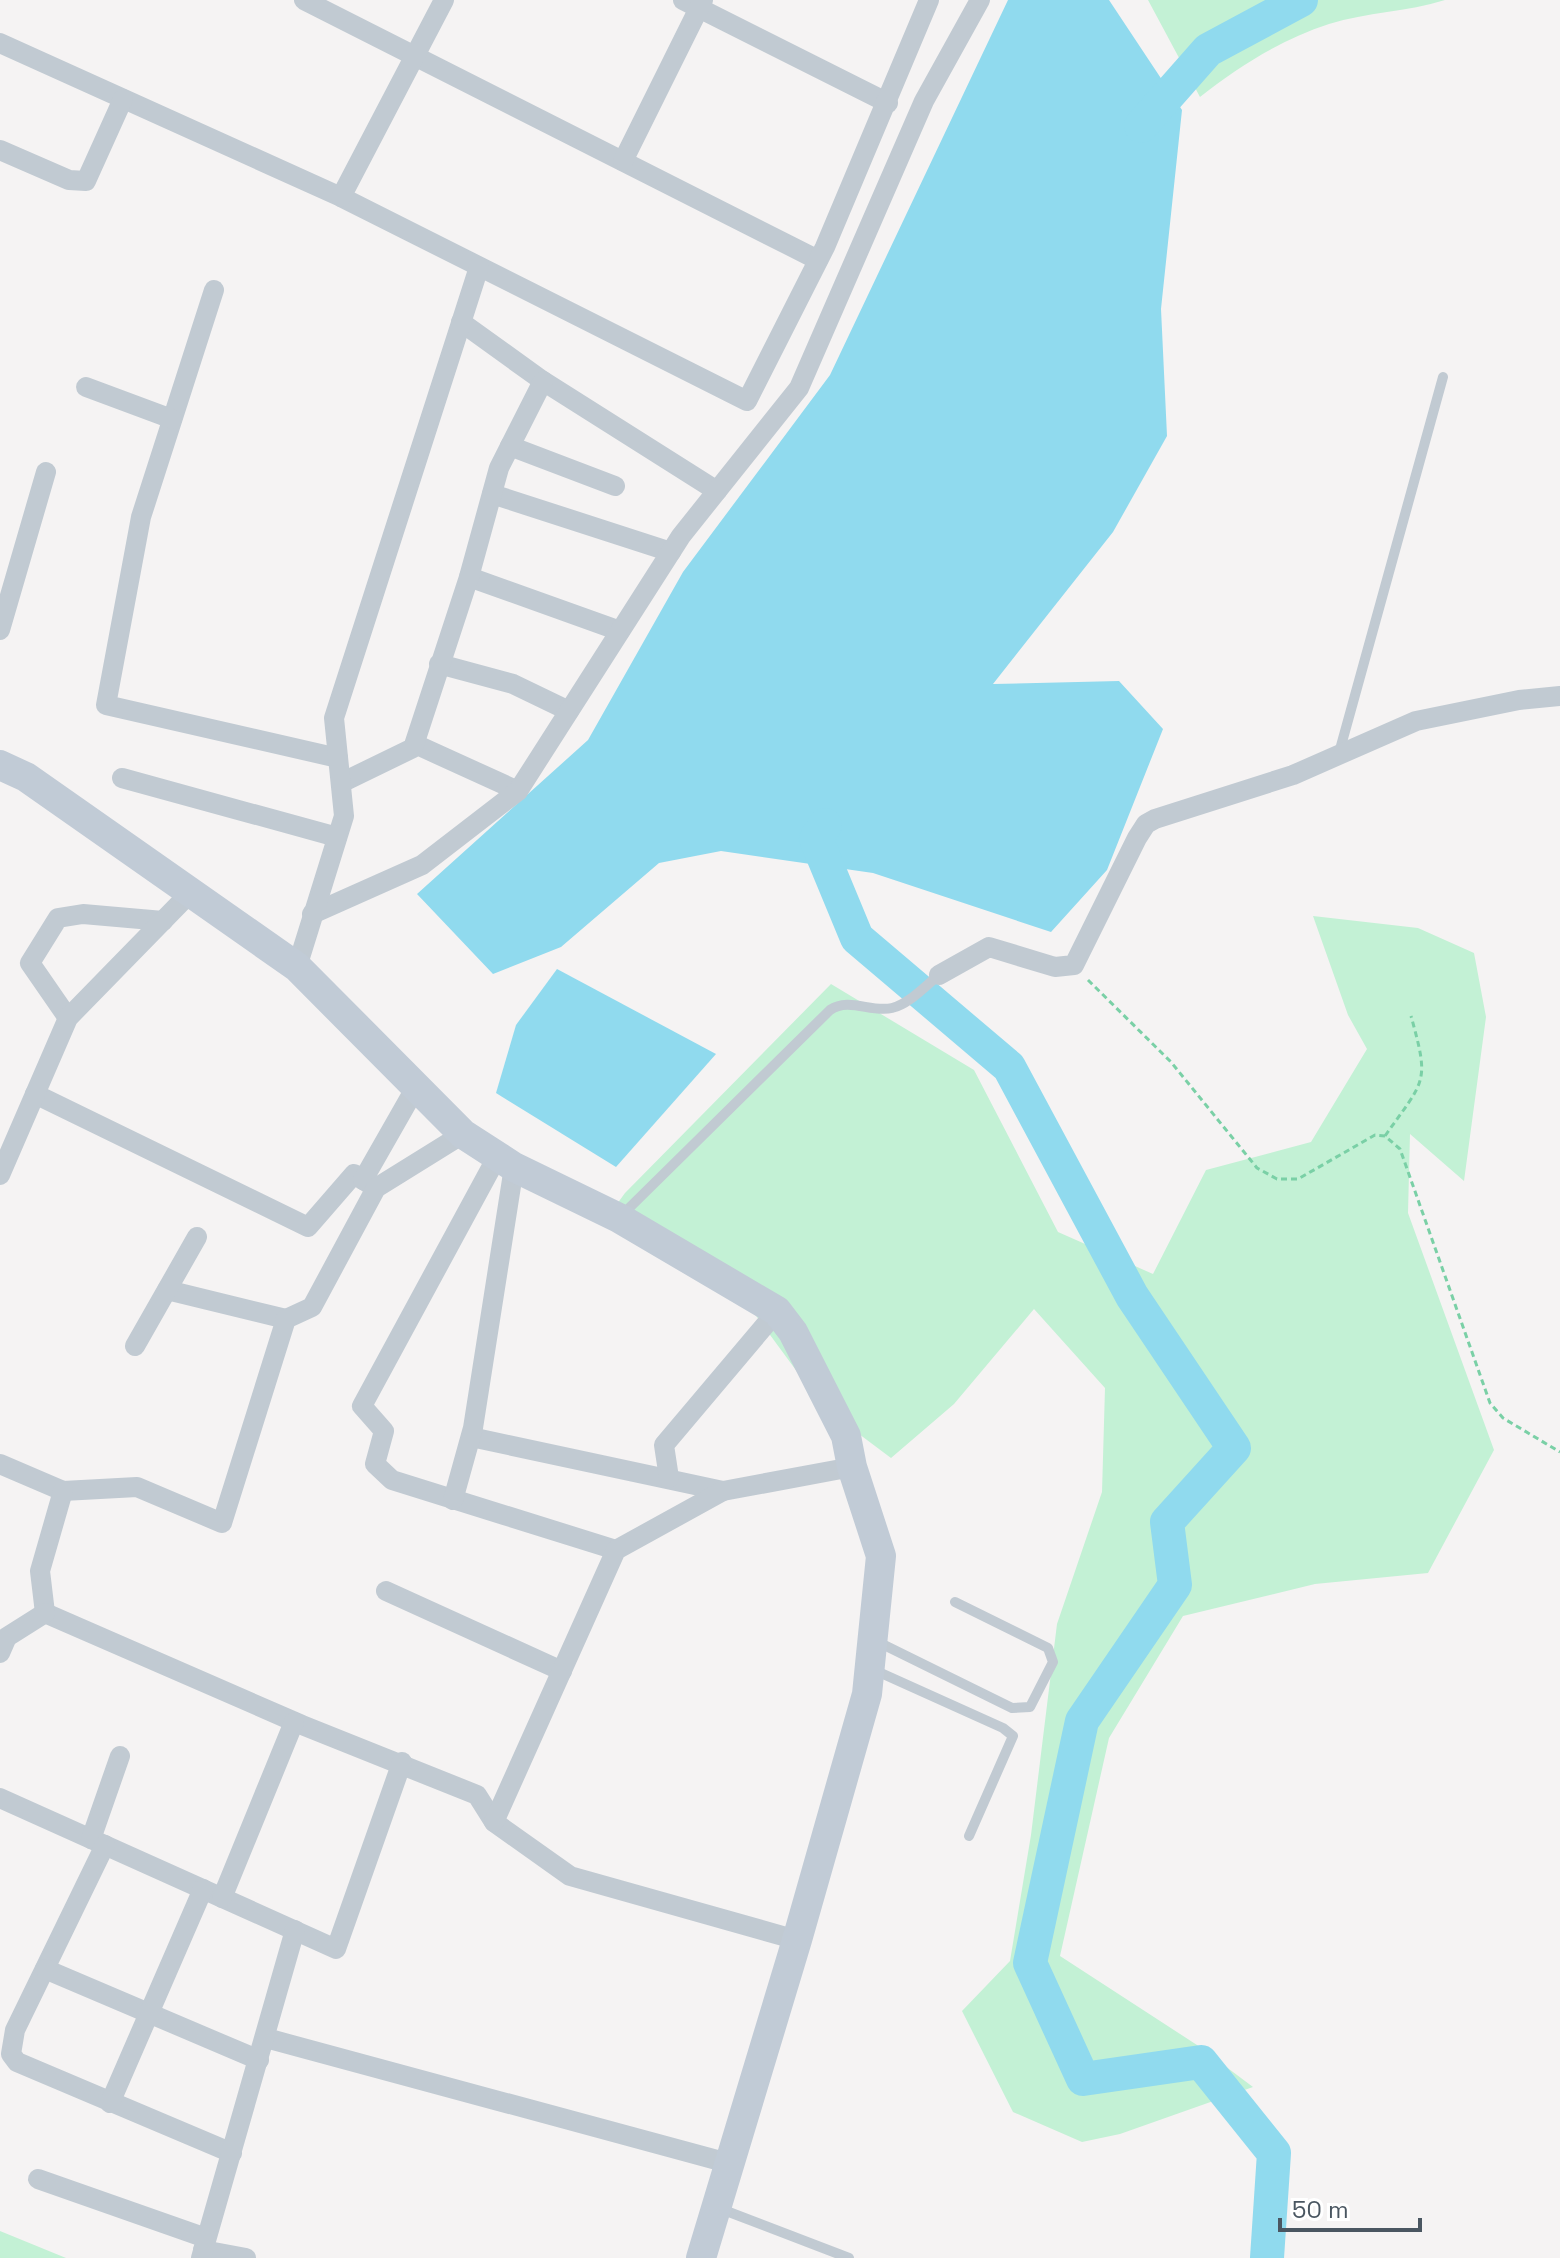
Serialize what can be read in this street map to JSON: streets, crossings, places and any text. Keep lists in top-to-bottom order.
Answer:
{
  "scale_bar": "50 m"
}
